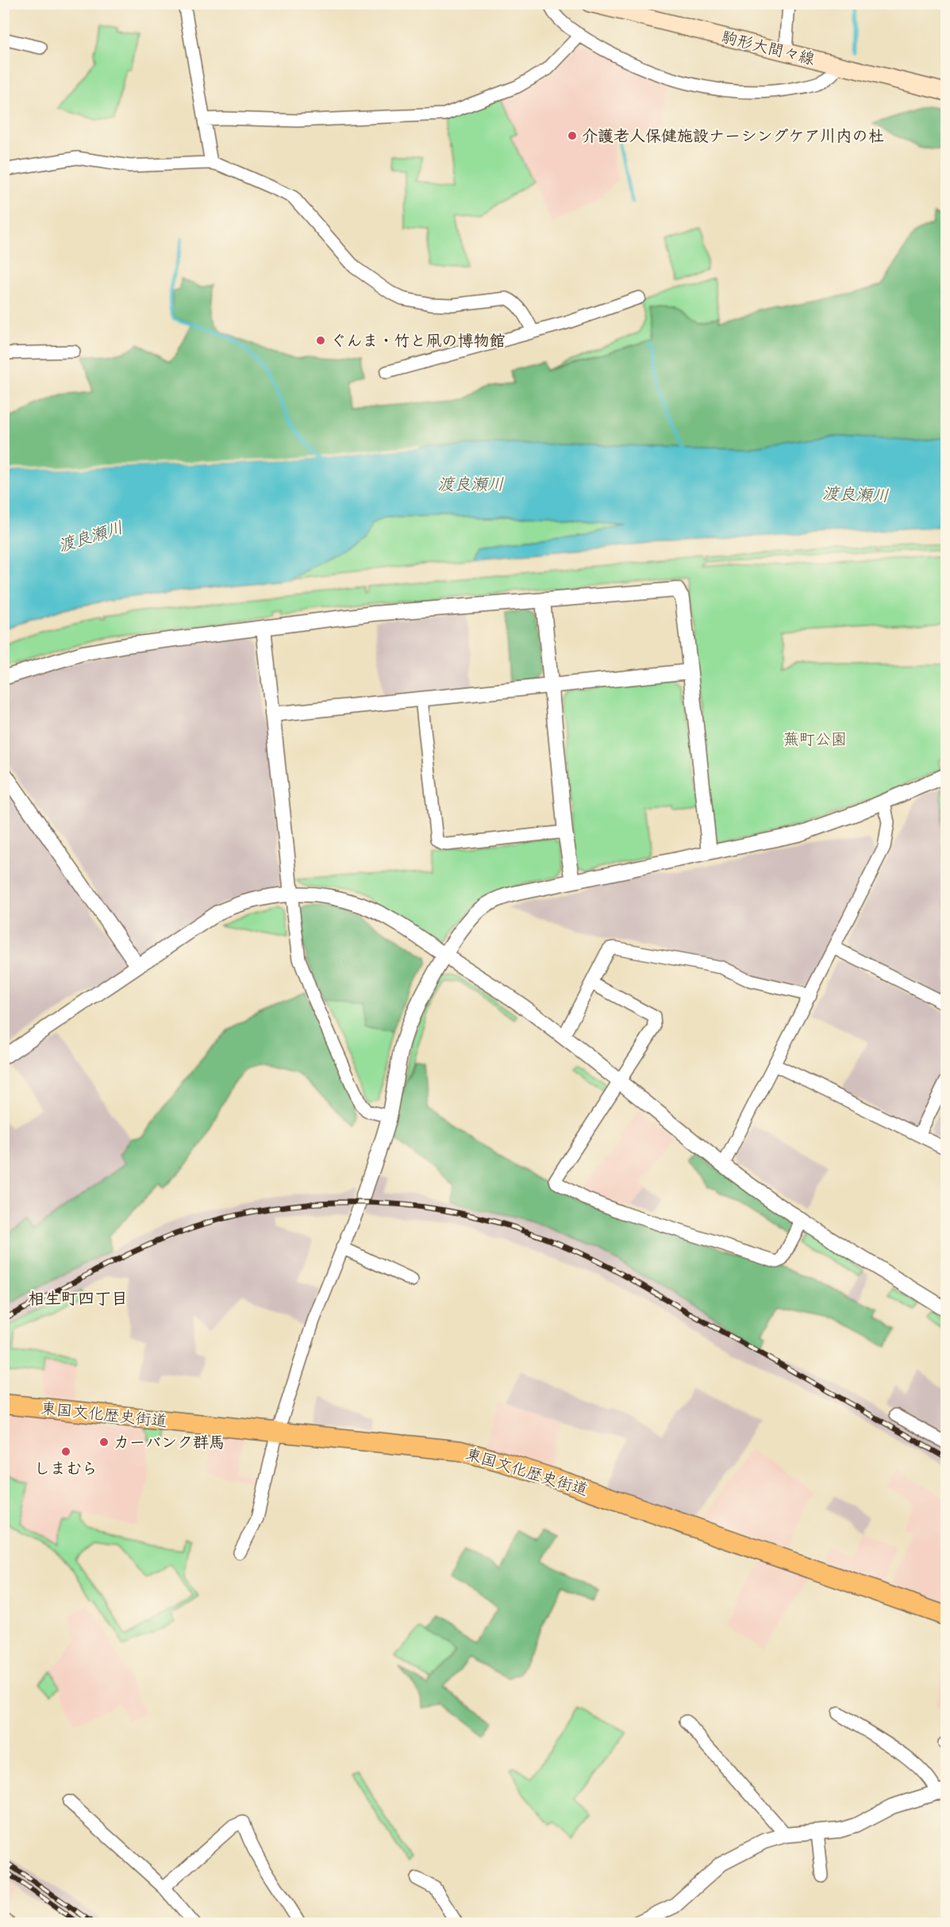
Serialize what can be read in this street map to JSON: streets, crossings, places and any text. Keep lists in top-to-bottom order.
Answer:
{
  "streets": {
    "highway": ["東国文化歴史街道"],
    "main road": ["駒形大間々線"]
  },
  "districts": ["相生町四丁目"],
  "water": ["渡良瀬川"],
  "parks": ["蕪町公園"],
  "places": [
    "介護老人保健施設ナーシングケア川内の杜",
    "ぐんま・竹と凧の博物館",
    "カーバンク群馬",
    "しまむら"
  ]
}
